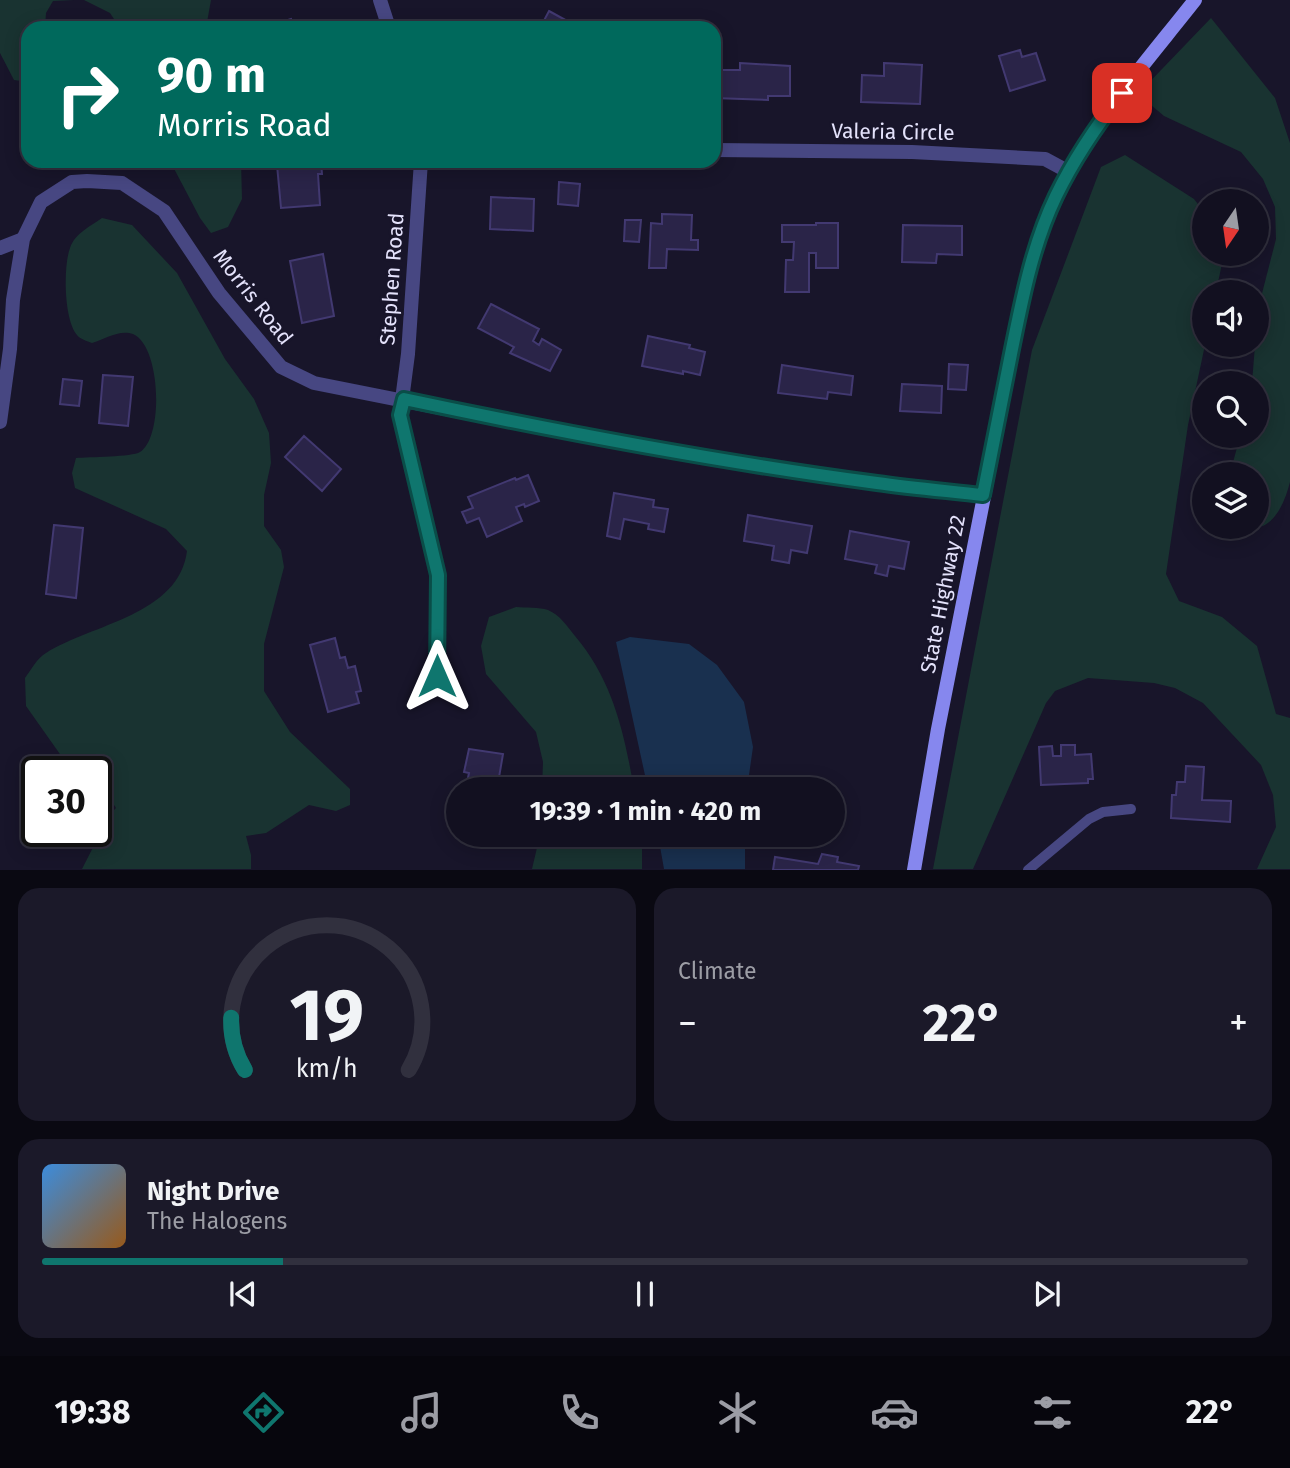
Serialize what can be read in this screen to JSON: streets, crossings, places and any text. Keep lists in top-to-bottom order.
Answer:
{
  "streets": {
    "main road": ["State Highway 22"],
    "street": ["Valeria Circle", "Stephen Road", "Morris Road"]
  },
  "crossings": [
    ["Valeria Circle", "State Highway 22"],
    ["Stephen Road", "Morris Road"],
    ["Morris Road", "State Highway 22"]
  ],
  "north": "bottom",
  "page": {
    "turn": ["90 m", "Morris Road"],
    "limit": "30",
    "trip": "19:39 · 1 min · 420 m",
    "tile": "Climate",
    "heat": ["−", "22°", "+"],
    "song": ["Night Drive", "The Halogens"],
    "tabs": ["19:38", "22°"],
    "gauge": ["19", "km/h"]
  }
}
